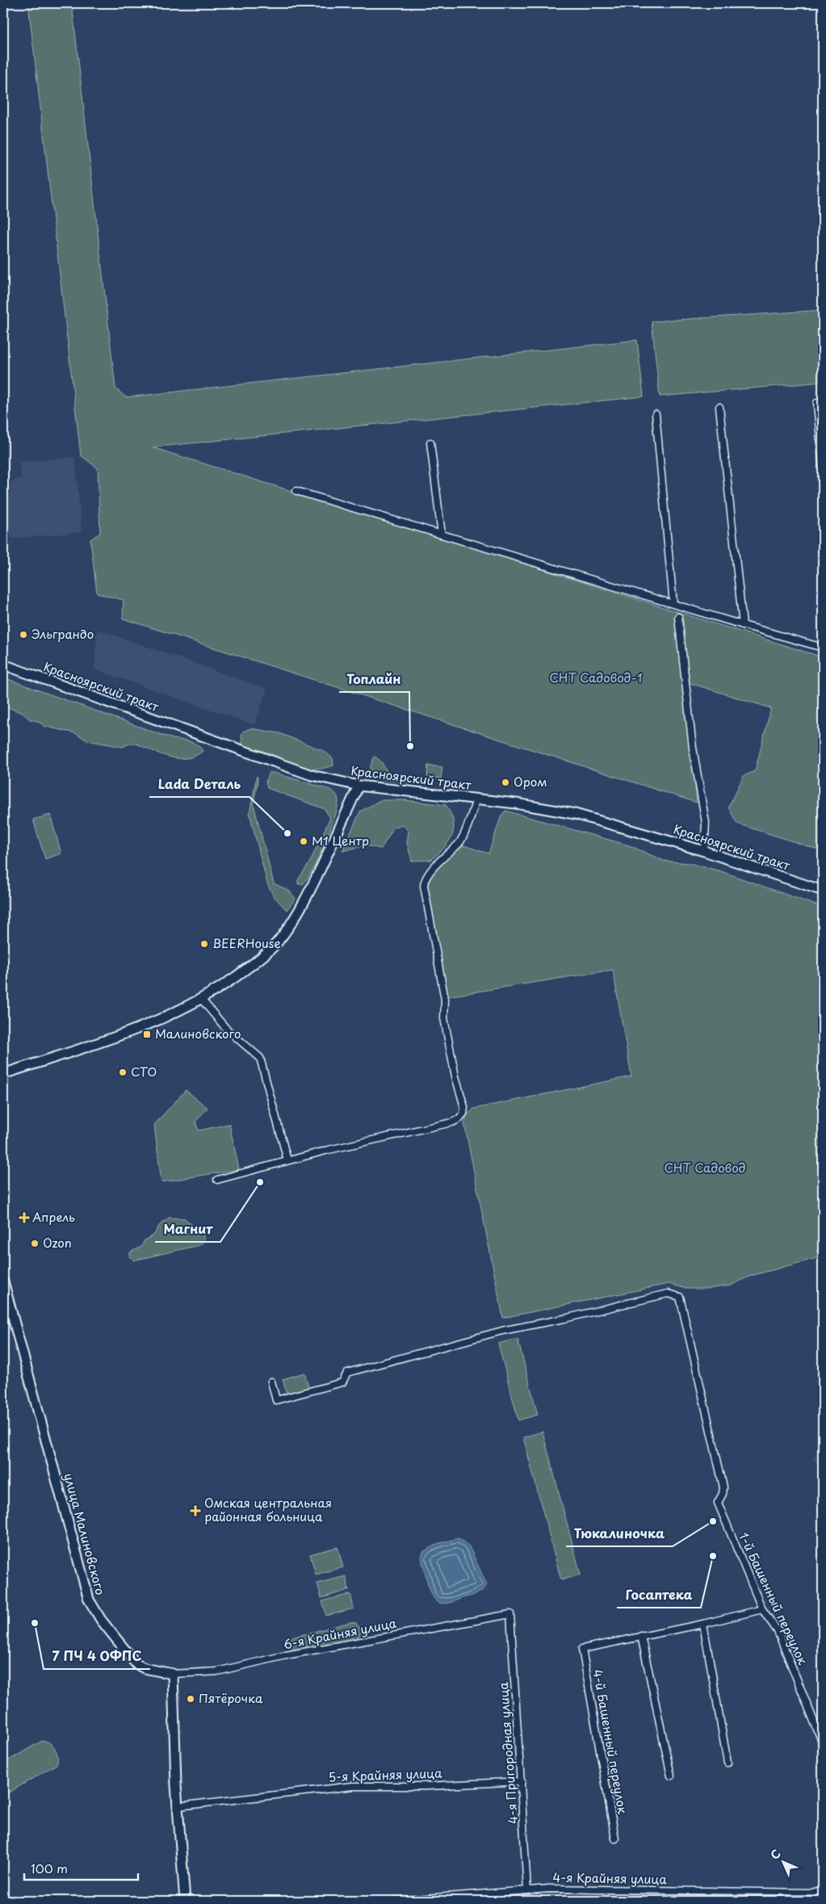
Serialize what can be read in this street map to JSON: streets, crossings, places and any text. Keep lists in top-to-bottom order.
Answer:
{
  "streets": {
    "main road": ["Красноярский тракт", "улица Малиновского"],
    "street": [
      "1-й Башенный переулок",
      "6-я Крайняя улица",
      "4-й Башенный переулок",
      "4-я Пригородная улица",
      "5-я Крайняя улица",
      "4-я Крайняя улица"
    ]
  },
  "crossings": [
    ["улица Малиновского", "6-я Крайняя улица"],
    ["6-я Крайняя улица", "4-я Пригородная улица"],
    ["4-я Пригородная улица", "5-я Крайняя улица"],
    ["4-я Пригородная улица", "4-я Крайняя улица"]
  ],
  "parks": ["СНТ Садовод-1", "СНТ Садовод"],
  "places": {
    "other": [
      "Эльграндо",
      "Топлайн",
      "Ором",
      "Lada Dеталь",
      "М1 Центр",
      "BEERHouse",
      "СТО",
      "Магнит",
      "Ozon",
      "Тюкалиночка",
      "Госаптека",
      "7 ПЧ 4 ОФПС",
      "Пятёрочка"
    ],
    "transit": ["Малиновского"],
    "health": ["Апрель", "Омская центральная районная больница"]
  },
  "scale_bar": "100 m",
  "north": "top left"
}
